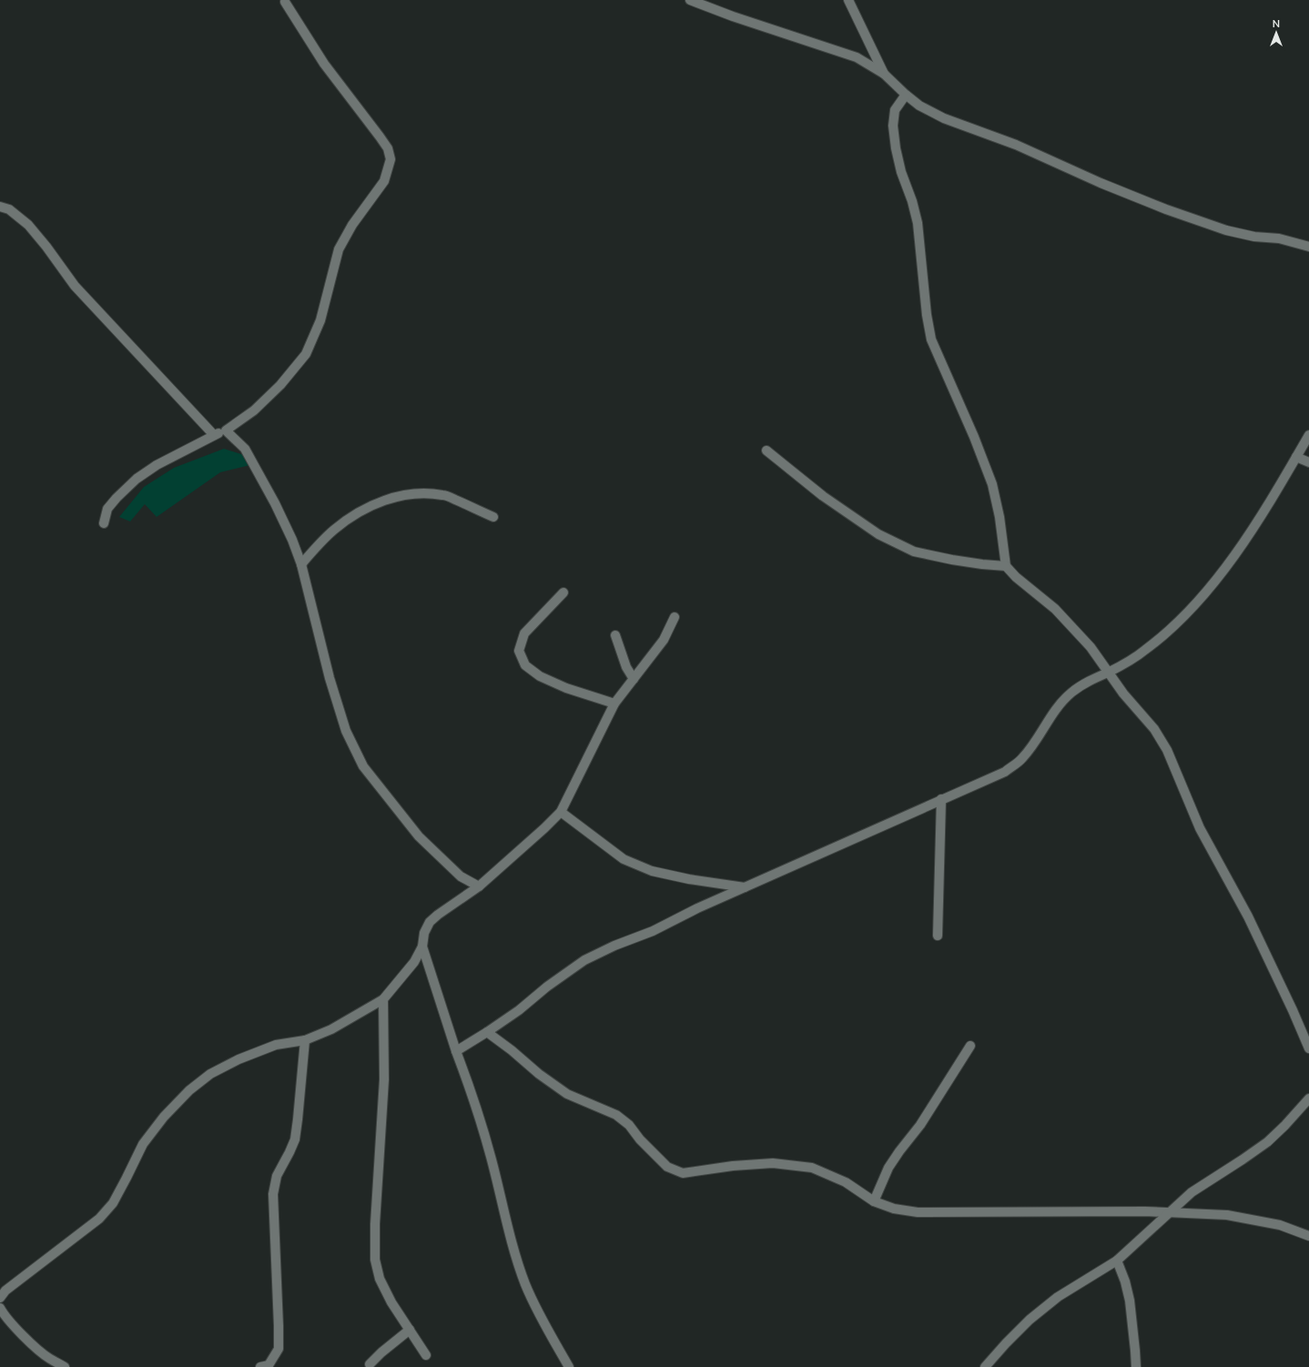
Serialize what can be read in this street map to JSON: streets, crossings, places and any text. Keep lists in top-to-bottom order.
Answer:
{
  "north": "top"
}
